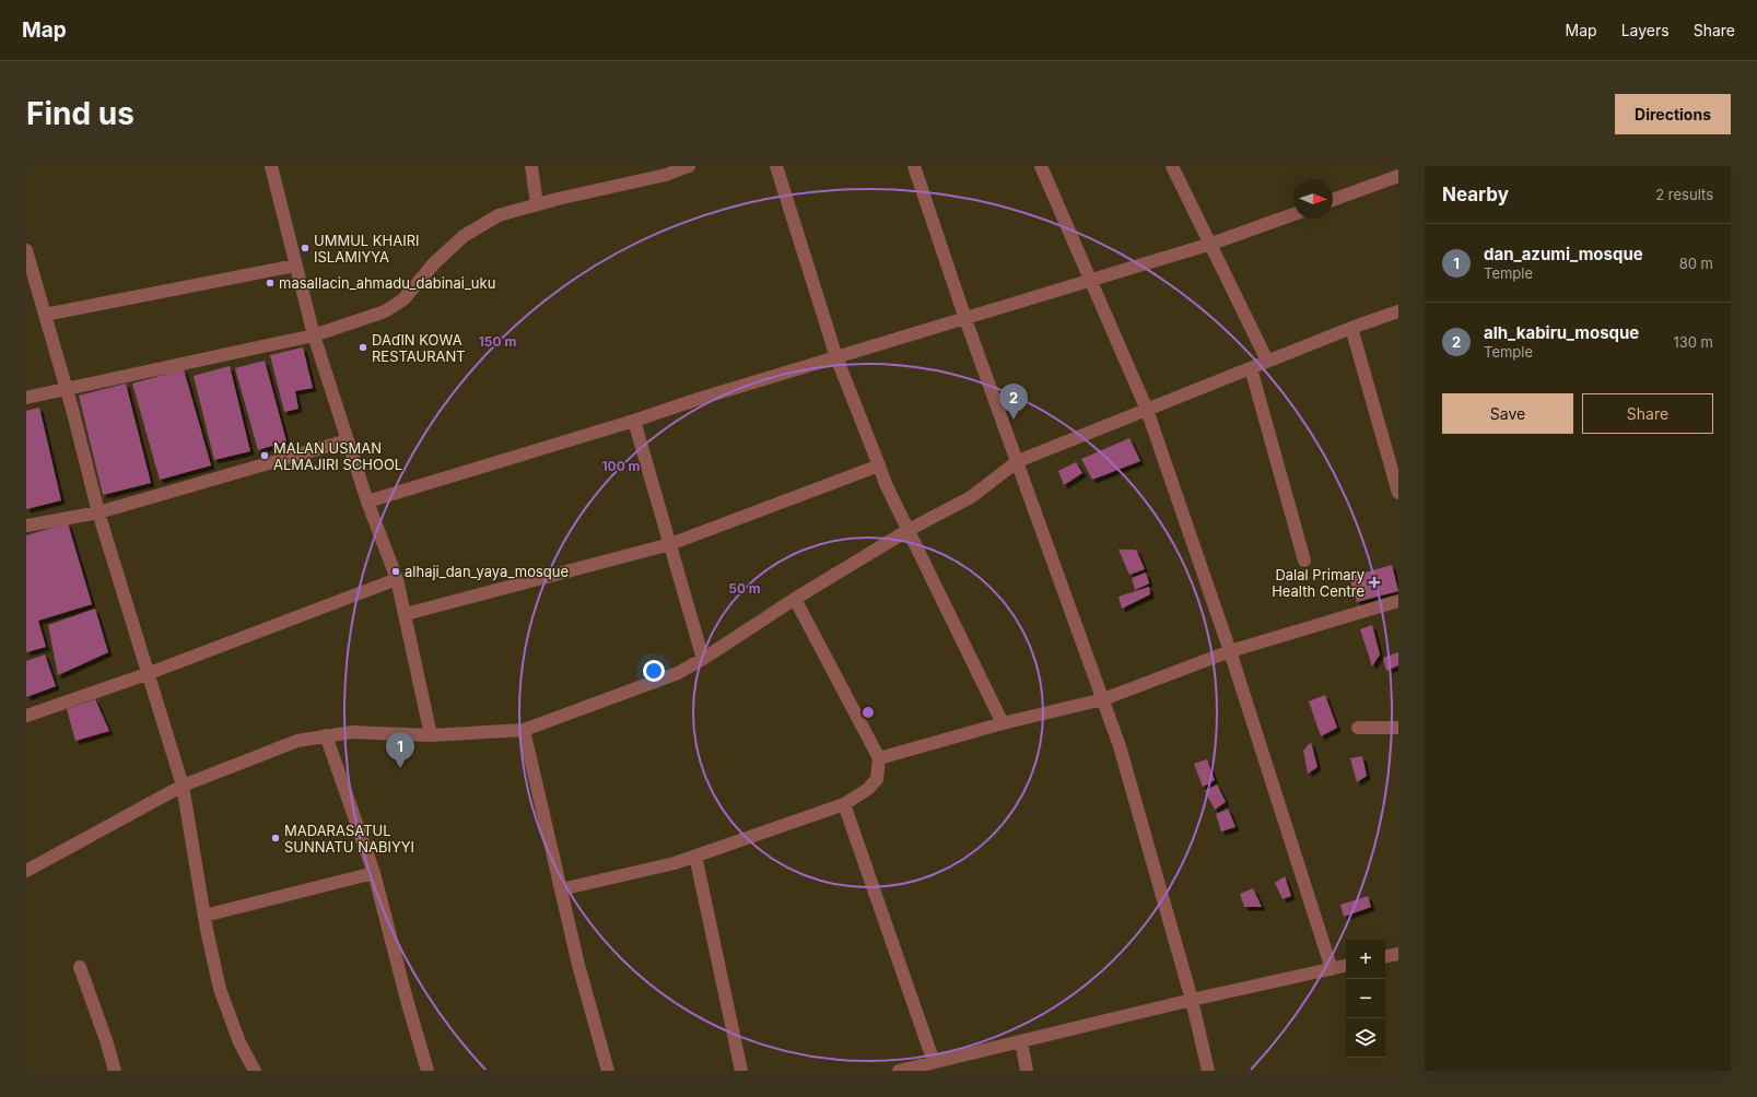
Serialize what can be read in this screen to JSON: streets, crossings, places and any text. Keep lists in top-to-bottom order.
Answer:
{
  "places": {
    "other": [
      "UMMUL KHAIRI ISLAMIYYA",
      "masallacin_ahmadu_dabinai_uku",
      "DAɗIN KOWA RESTAURANT",
      "MALAN USMAN ALMAJIRI SCHOOL",
      "alhaji_dan_yaya_mosque",
      "MADARASATUL SUNNATU NABIYYI"
    ],
    "health": ["Dalal Primary Health Centre"]
  },
  "north": "right",
  "page": {
    "header": "Map",
    "nav": ["Map", "Layers", "Share"],
    "buttons": [
      "Directions",
      ["Save", "Share"]
    ],
    "title": "Find us",
    "heading": ["Nearby", "2 results"],
    "list": [
      {
        "mark": "1",
        "name": "dan_azumi_mosque",
        "note": "Temple",
        "value": "80 m"
      },
      {
        "mark": "2",
        "name": "alh_kabiru_mosque",
        "note": "Temple",
        "value": "130 m"
      }
    ],
    "pins": ["2", "1"],
    "map_buttons": ["+", "−"]
  },
  "rings": ["150 m", "100 m", "50 m"]
}
